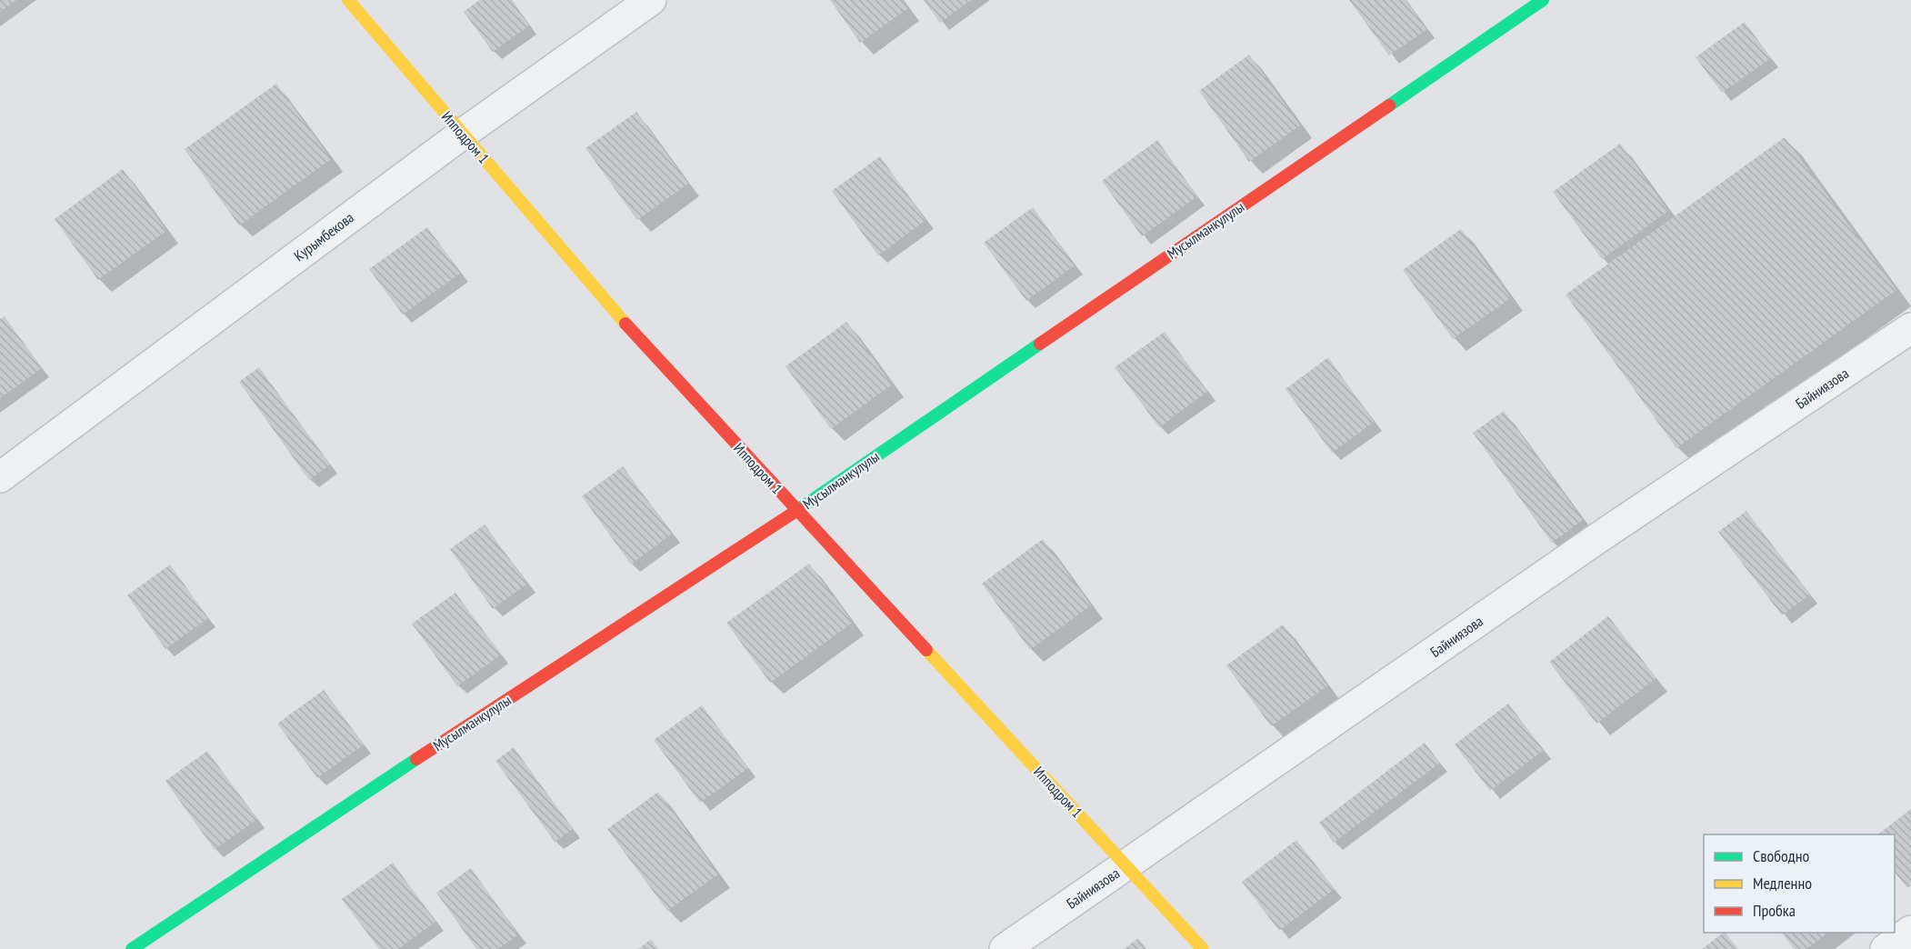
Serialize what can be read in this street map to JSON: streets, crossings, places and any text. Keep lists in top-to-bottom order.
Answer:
{
  "streets": {
    "street": [
      "Ипподром 1",
      "Мусылманкулулы",
      "Курымбекова",
      "Байниязова"
    ]
  },
  "crossings": [
    ["Ипподром 1", "Мусылманкулулы"],
    ["Ипподром 1", "Курымбекова"],
    ["Ипподром 1", "Байниязова"]
  ],
  "legend": ["Свободно", "Медленно", "Пробка"]
}
